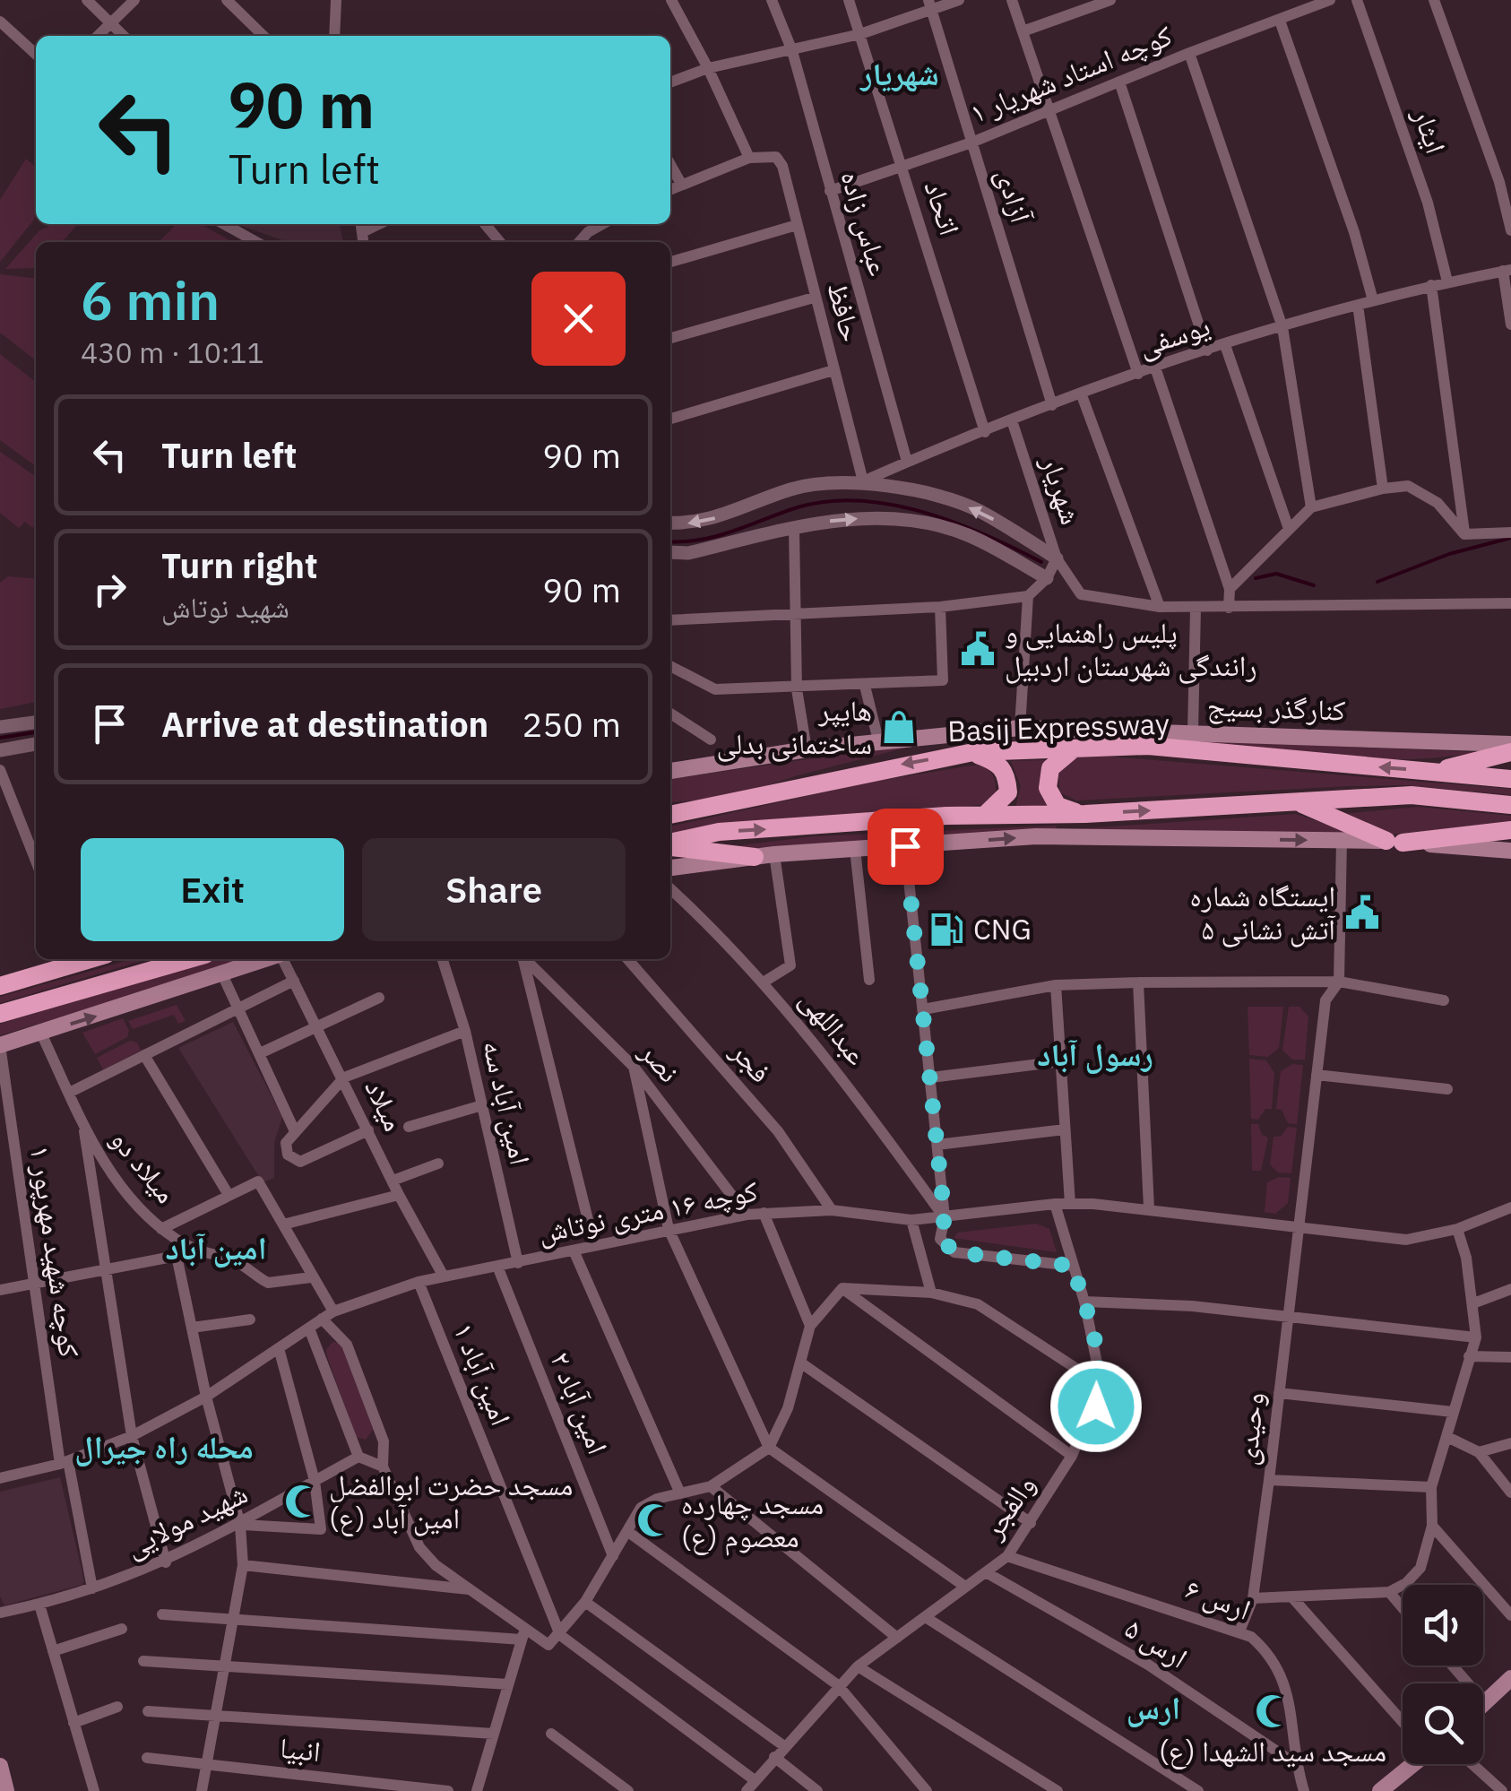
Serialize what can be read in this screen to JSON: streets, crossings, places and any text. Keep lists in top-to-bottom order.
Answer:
{
  "streets": {
    "highway": ["Basij Expressway"],
    "main road": ["کنارگذر بسیج"],
    "street": [
      "کوچه استاد شهریار ۱",
      "ایثار",
      "آزادی",
      "اتحاد",
      "عباس زاده",
      "حافظ",
      "یوسفی",
      "شهریار",
      "عبداللهی",
      "نصر",
      "فجر",
      "امین آباد سه",
      "میلاد",
      "میلاد دو",
      "کوچه ۱۶ متری نوتاش",
      "کوچه شهید مهرپور ۱",
      "۱ امین آباد",
      "۲ امین آباد",
      "وحیدی",
      "والفجر",
      "شهید مولایی",
      "ارس ۶",
      "ارس ۵",
      "انبیا"
    ]
  },
  "crossings": [
    ["کوچه استاد شهریار ۱", "آزادی"],
    ["کوچه استاد شهریار ۱", "اتحاد"],
    ["کوچه استاد شهریار ۱", "عباس زاده"],
    ["ایثار", "یوسفی"],
    ["آزادی", "یوسفی"],
    ["اتحاد", "یوسفی"],
    ["عباس زاده", "یوسفی"],
    ["حافظ", "یوسفی"],
    ["یوسفی", "شهریار"],
    ["عبداللهی", "کوچه ۱۶ متری نوتاش"],
    ["نصر", "کوچه ۱۶ متری نوتاش"],
    ["فجر", "کوچه ۱۶ متری نوتاش"],
    ["امین آباد سه", "کوچه ۱۶ متری نوتاش"],
    ["میلاد", "کوچه ۱۶ متری نوتاش"],
    ["کوچه ۱۶ متری نوتاش", "کوچه شهید مهرپور ۱"],
    ["کوچه ۱۶ متری نوتاش", "۱ امین آباد"],
    ["کوچه ۱۶ متری نوتاش", "۲ امین آباد"],
    ["کوچه ۱۶ متری نوتاش", "وحیدی"],
    ["کوچه شهید مهرپور ۱", "شهید مولایی"],
    ["وحیدی", "ارس ۶"],
    ["والفجر", "ارس ۶"],
    ["والفجر", "ارس ۵"],
    ["ارس ۶", "ارس ۵"]
  ],
  "districts": [
    "شهریار",
    "رسول آباد",
    "امین آباد",
    "محله راه جیرال",
    "ارس"
  ],
  "places": {
    "public building": ["پلیس راهنمایی و رانندگی شهرستان اردبیل", "ایستگاه شماره ۵ آتش نشانی"],
    "shop": ["هایپر ساختمانی بدلی"],
    "fuel station": ["CNG"],
    "mosque": ["مسجد حضرت ابوالفضل (ع) امین آباد", "مسجد چهارده معصوم (ع)", "مسجد سید الشهدا (ع)"]
  },
  "page": {
    "turn": ["90 m", "Turn left"],
    "heading": ["6 min", "430 m · 10:11"],
    "list": [
      {
        "name": "Turn left",
        "value": "90 m"
      },
      {
        "name": "Turn right",
        "note": "شهید نوتاش",
        "value": "90 m"
      },
      {
        "name": "Arrive at destination",
        "value": "250 m"
      }
    ],
    "buttons": ["Exit", "Share"]
  }
}
